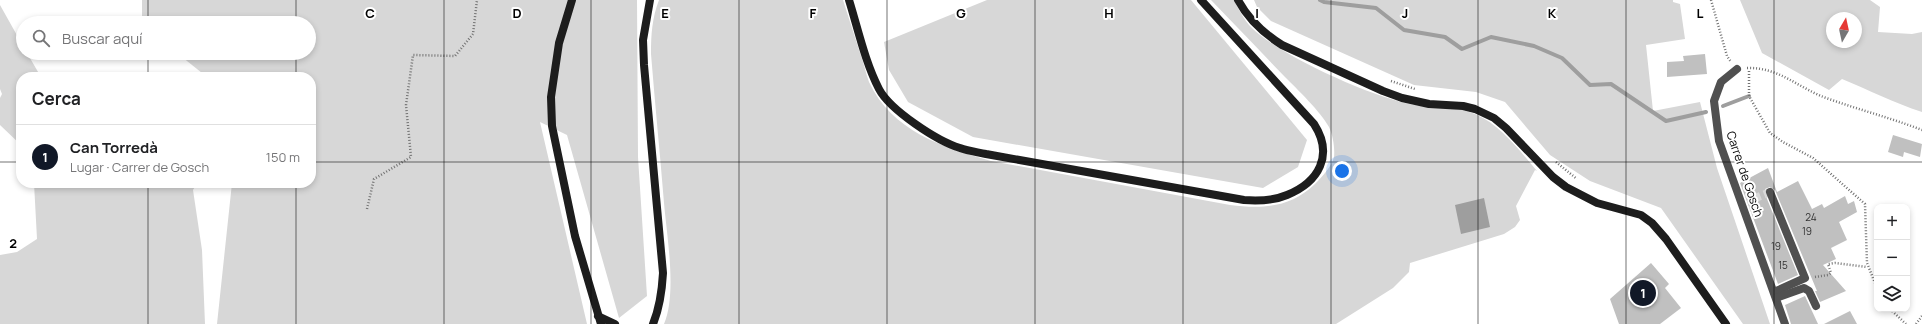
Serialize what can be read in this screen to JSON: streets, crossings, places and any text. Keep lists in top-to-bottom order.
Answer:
{
  "streets": {
    "street": ["Carrer de Gosch"]
  },
  "house_numbers": [
    "24",
    "19",
    "19",
    "15"
  ],
  "north": "top",
  "page": {
    "search": "Buscar aquí",
    "heading": "Cerca",
    "list": [
      {
        "mark": "1",
        "name": "Can Torredà",
        "note": "Lugar · Carrer de Gosch",
        "value": "150 m"
      }
    ],
    "map_buttons": ["+", "−"],
    "pins": "1"
  },
  "grid": {
    "columns": [
      "C",
      "D",
      "E",
      "F",
      "G",
      "H",
      "I",
      "J",
      "K",
      "L"
    ],
    "rows": ["2"]
  }
}
